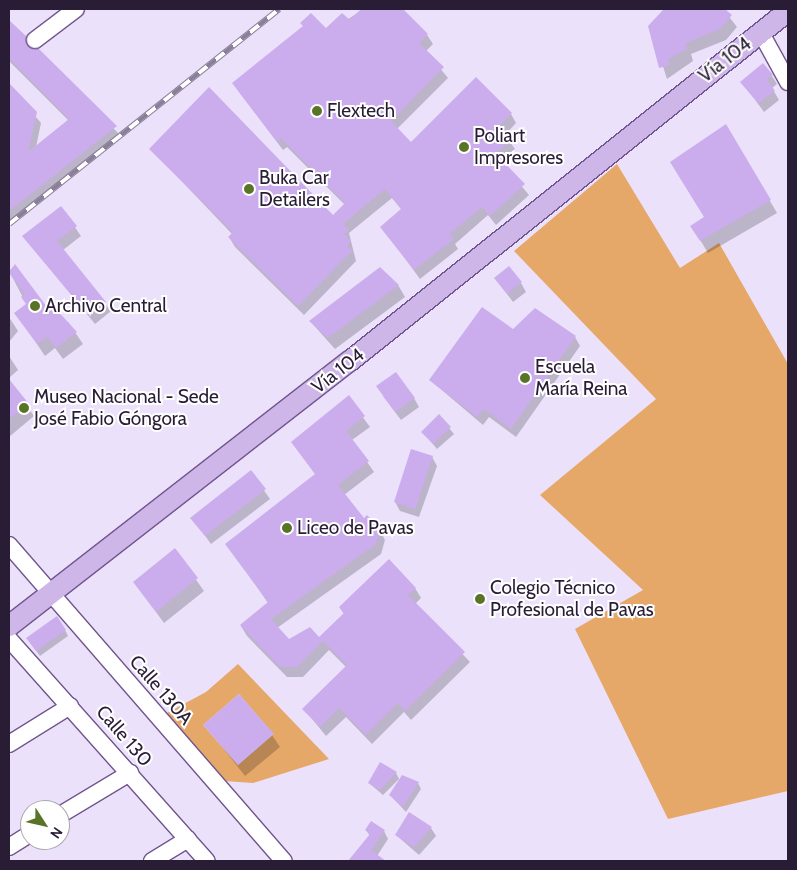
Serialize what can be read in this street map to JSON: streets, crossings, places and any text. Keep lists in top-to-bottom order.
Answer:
{
  "streets": {
    "main road": ["Vía 104"],
    "street": ["Calle 130A", "Calle 130"]
  },
  "crossings": [
    ["Vía 104", "Calle 130A"]
  ],
  "places": [
    "Flextech",
    "Poliart Impresores",
    "Buka Car Detailers",
    "Archivo Central",
    "Escuela María Reina",
    "Museo Nacional - Sede José Fabio Góngora",
    "Liceo de Pavas",
    "Colegio Técnico Profesional de Pavas"
  ],
  "north": "bottom right"
}
